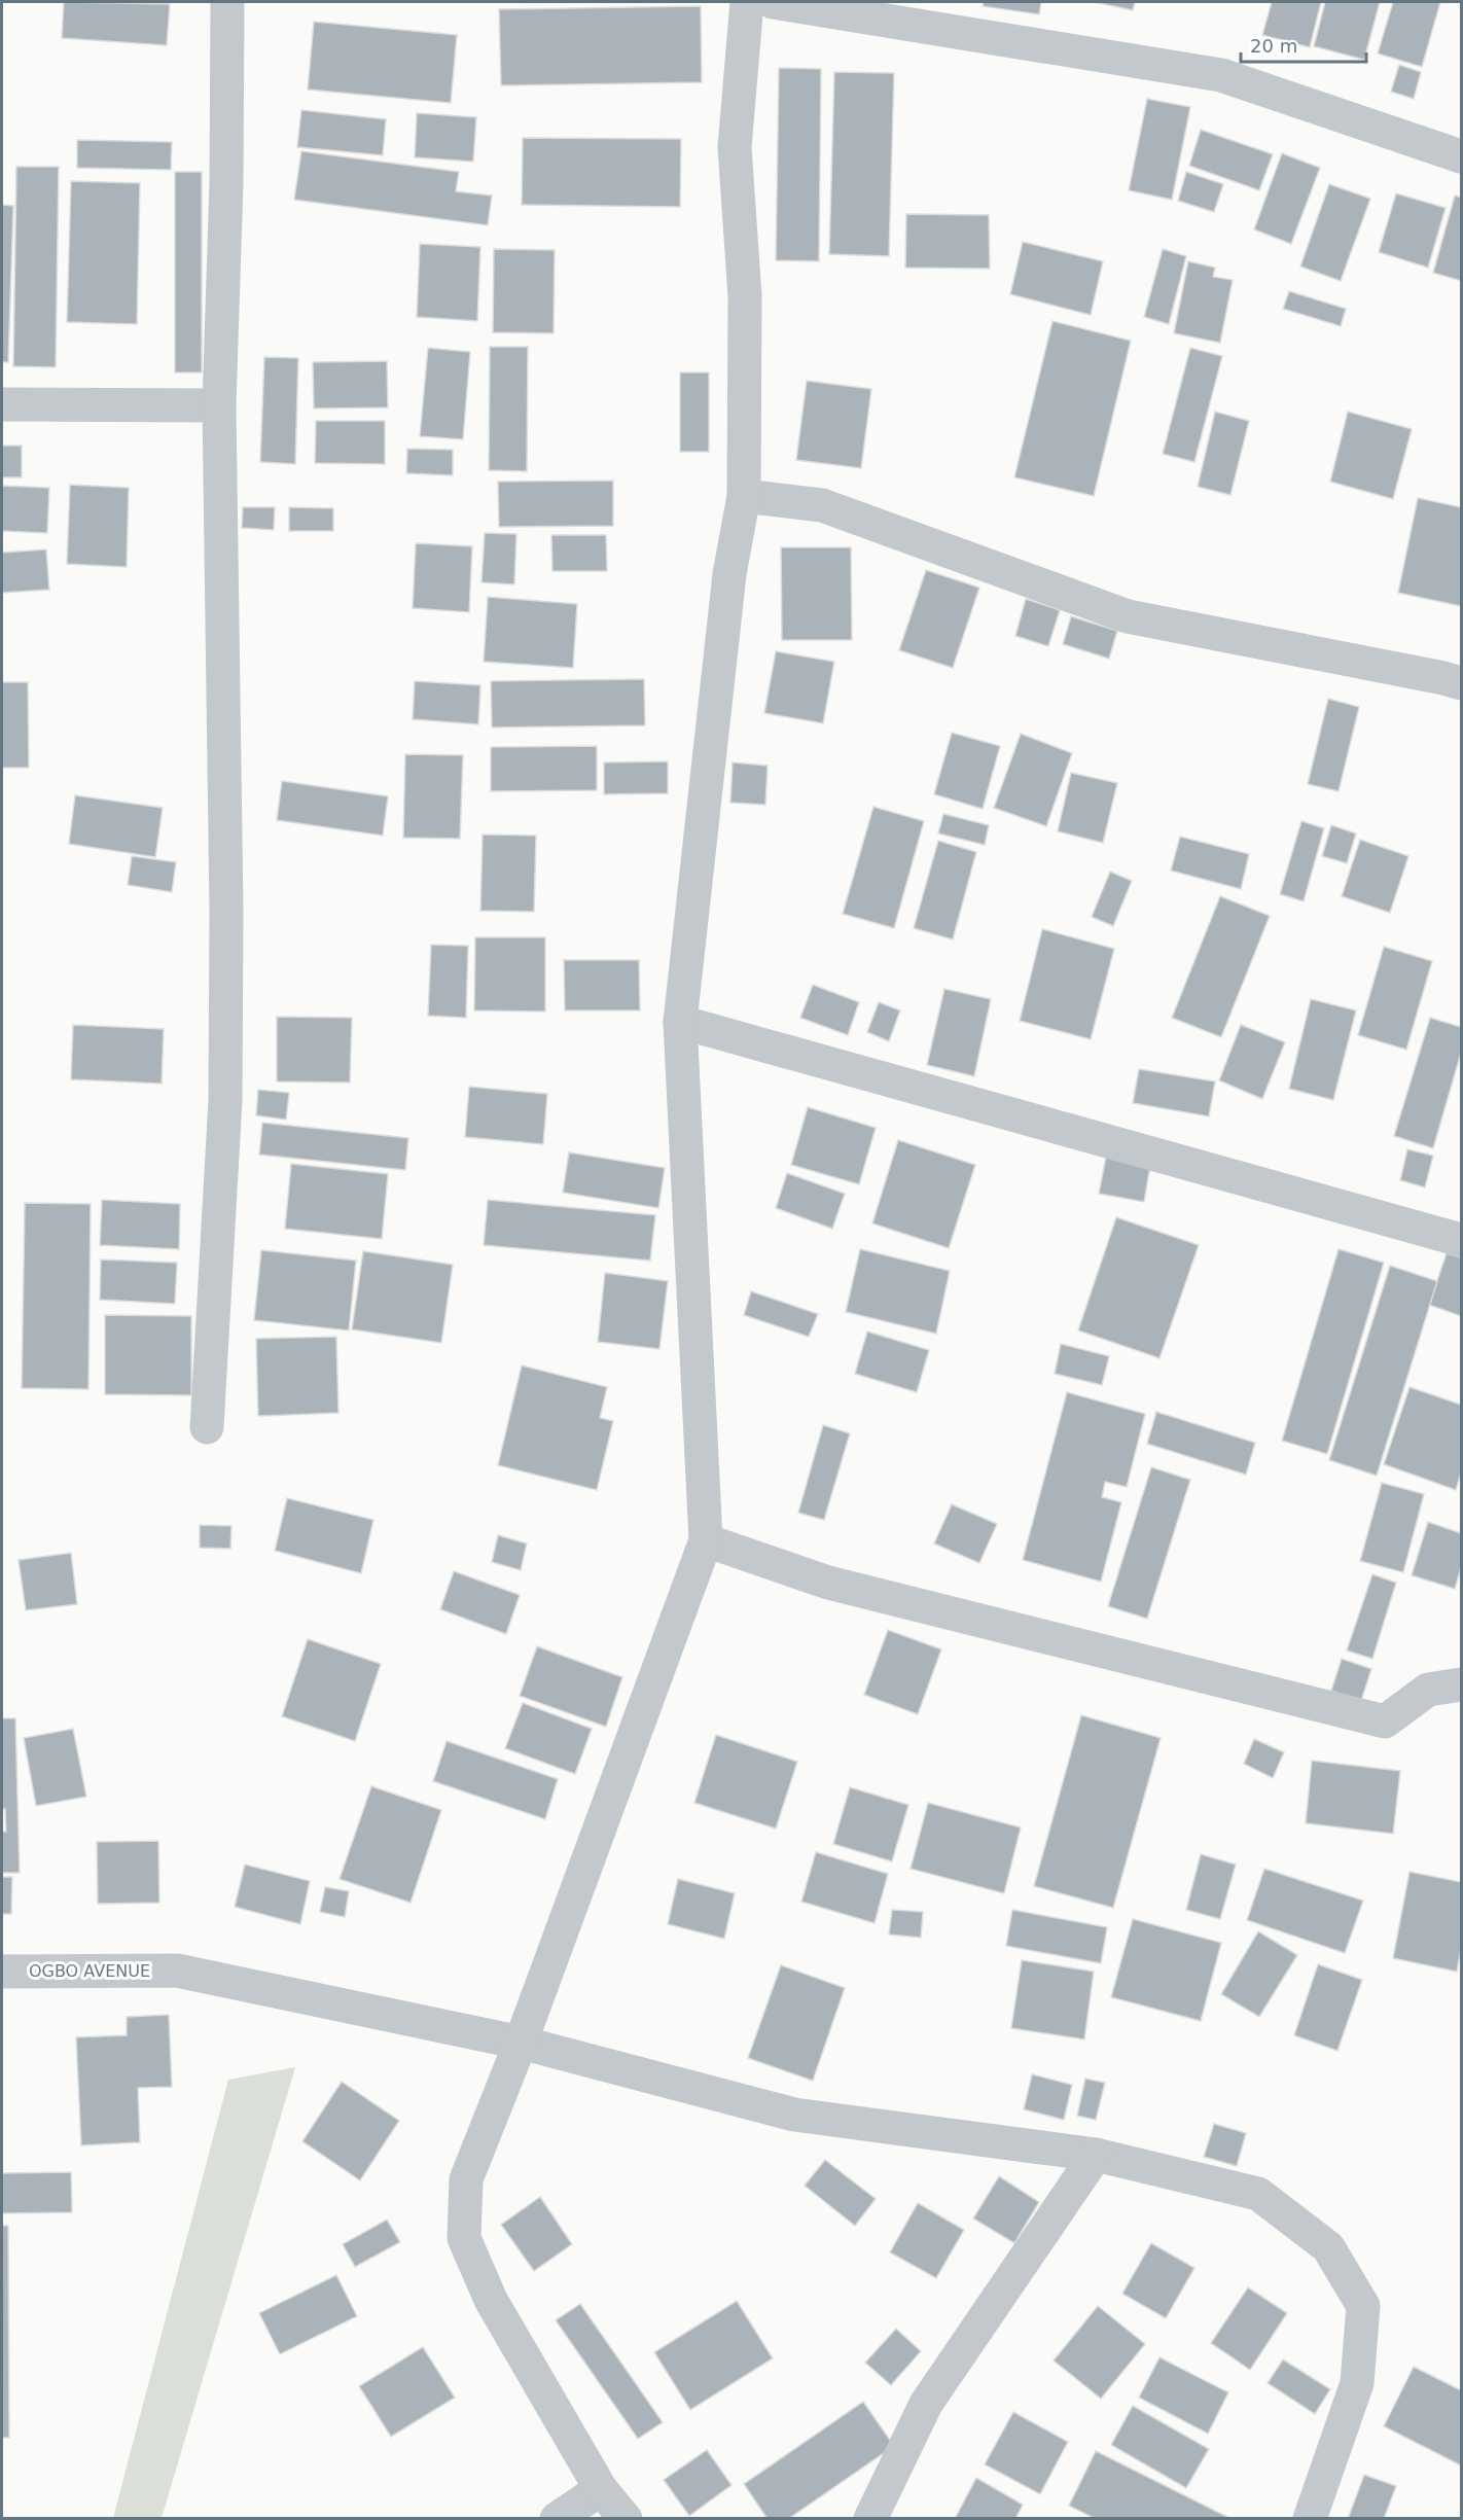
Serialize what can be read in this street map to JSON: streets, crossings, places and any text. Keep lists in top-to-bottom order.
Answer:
{
  "streets": {
    "street": ["OGBO AVENUE"]
  },
  "scale_bar": "20 m"
}
